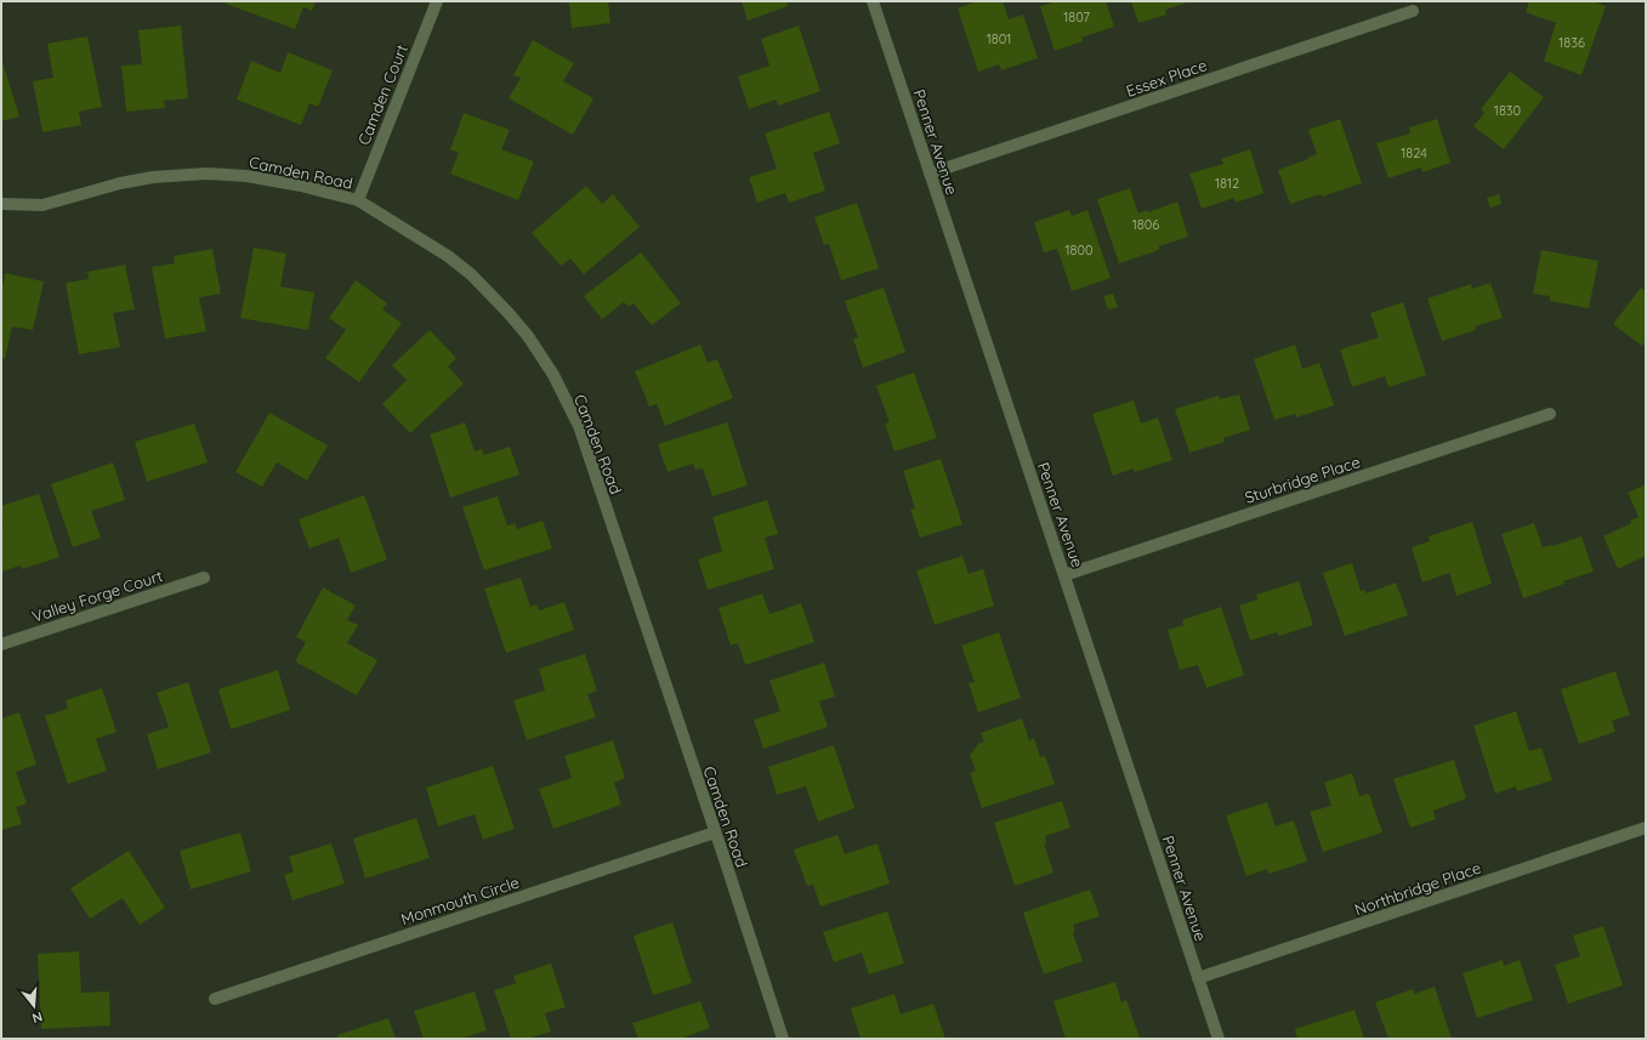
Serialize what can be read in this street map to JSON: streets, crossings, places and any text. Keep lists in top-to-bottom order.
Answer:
{
  "streets": {
    "street": [
      "Essex Place",
      "Camden Court",
      "Penner Avenue",
      "Camden Road",
      "Sturbridge Place",
      "Valley Forge Court",
      "Northbridge Place",
      "Monmouth Circle"
    ]
  },
  "crossings": [
    ["Essex Place", "Penner Avenue"],
    ["Camden Court", "Camden Road"],
    ["Penner Avenue", "Sturbridge Place"],
    ["Penner Avenue", "Northbridge Place"],
    ["Camden Road", "Monmouth Circle"]
  ],
  "house_numbers": [
    "1807",
    "1801",
    "1836",
    "1830",
    "1824",
    "1812",
    "1806",
    "1800"
  ],
  "north": "bottom"
}
